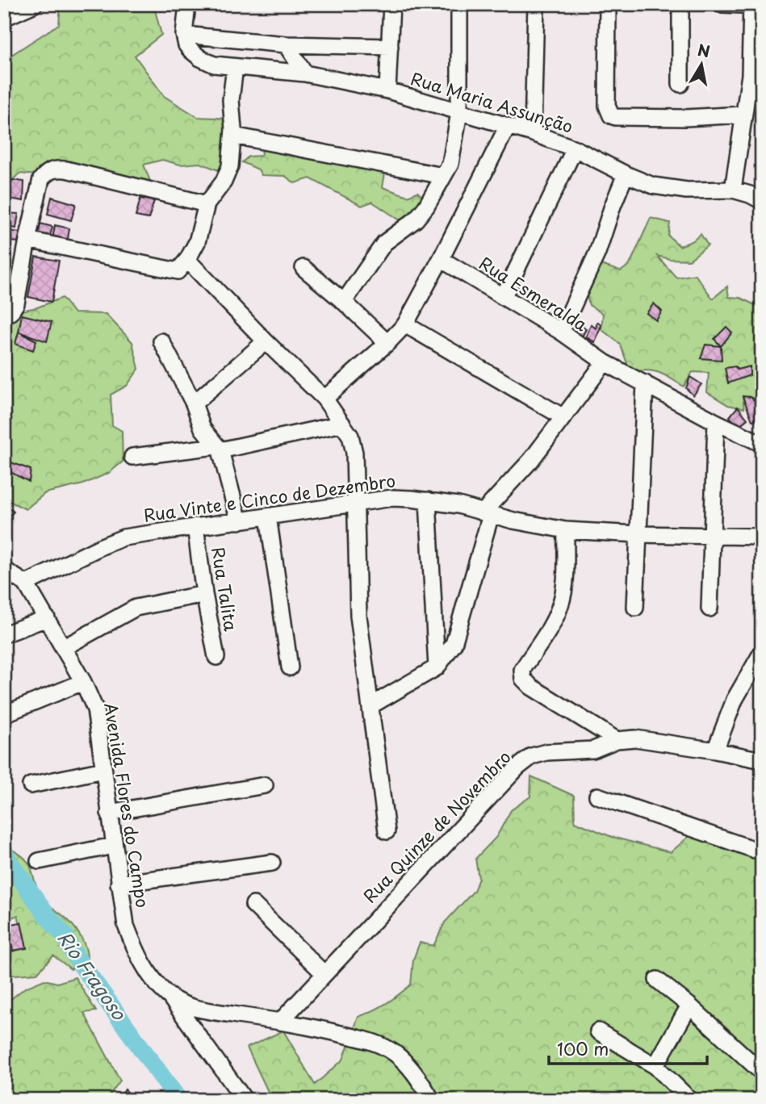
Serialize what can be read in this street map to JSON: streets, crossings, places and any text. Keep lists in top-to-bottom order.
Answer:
{
  "streets": {
    "street": [
      "Rua Maria Assunção",
      "Rua Esmeralda",
      "Rua Vinte e Cinco de Dezembro",
      "Rua Talita",
      "Avenida Flores do Campo",
      "Rua Quinze de Novembro"
    ]
  },
  "crossings": [
    ["Rua Vinte e Cinco de Dezembro", "Rua Talita"],
    ["Rua Vinte e Cinco de Dezembro", "Avenida Flores do Campo"],
    ["Avenida Flores do Campo", "Rua Quinze de Novembro"]
  ],
  "water": ["Rio Fragoso"],
  "scale_bar": "100 m",
  "north": "top"
}
